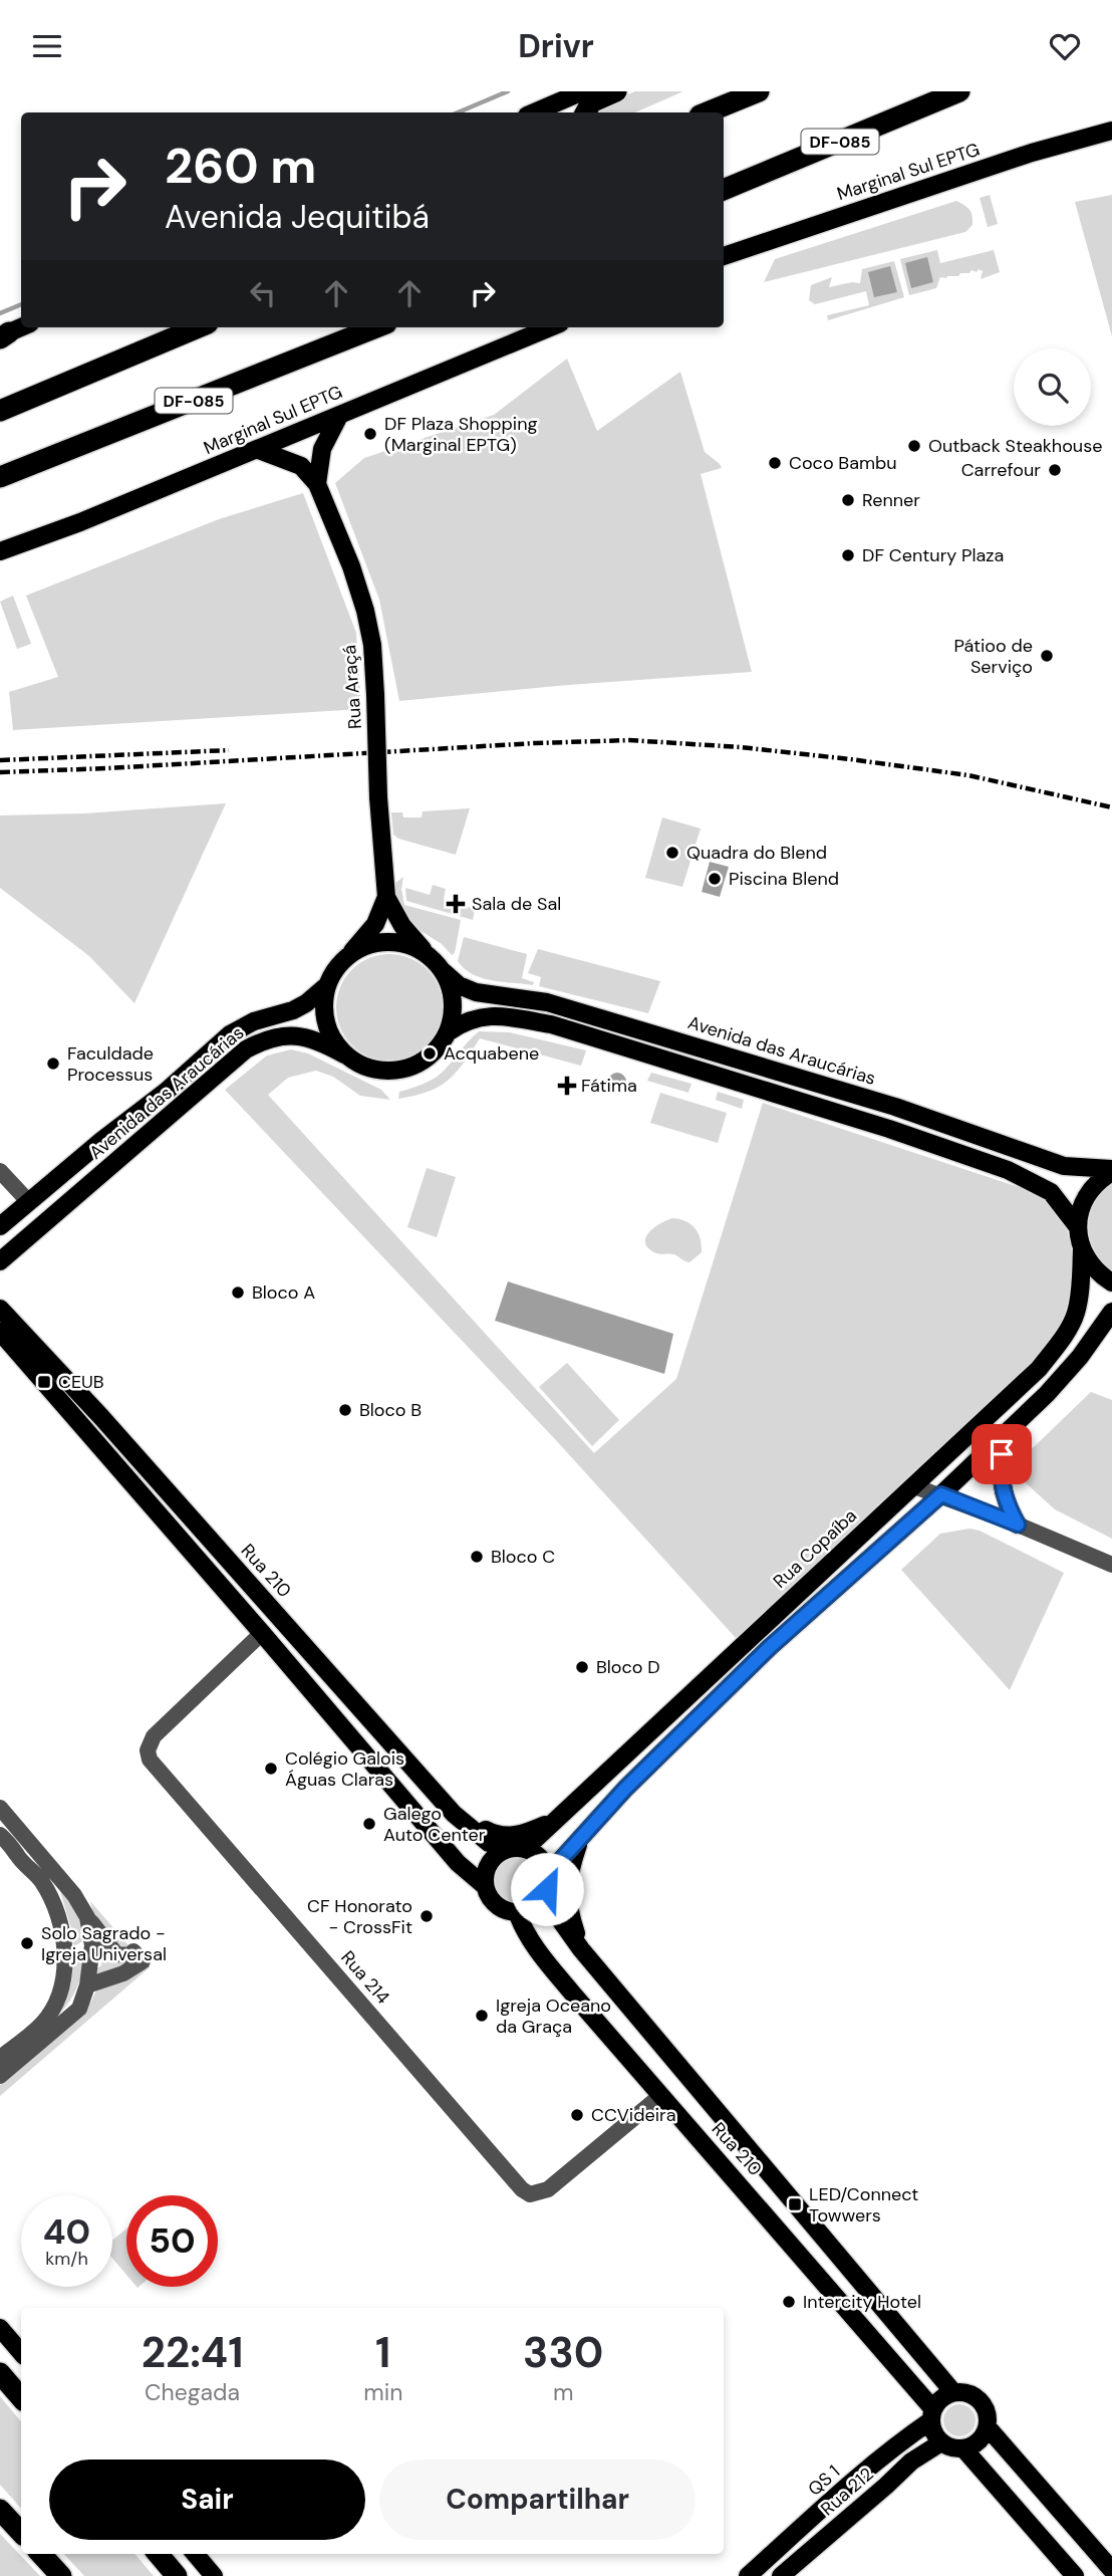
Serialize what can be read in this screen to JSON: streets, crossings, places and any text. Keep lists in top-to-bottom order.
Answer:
{
  "streets": {
    "highway": ["DF-085"],
    "main road": [
      "Marginal Sul EPTG",
      "Rua Araçá",
      "Avenida das Araucárias",
      "Rua Copaíba",
      "Rua 210",
      "QS 1",
      "Rua 212"
    ],
    "street": ["Rua 214"]
  },
  "crossings": [
    ["Marginal Sul EPTG", "Rua Araçá"],
    ["Rua Araçá", "Avenida das Araucárias"],
    ["Rua Copaíba", "Rua 210"],
    ["Rua 210", "Rua 214"],
    ["Rua 210", "QS 1"],
    ["Rua 210", "Rua 212"],
    ["QS 1", "Rua 212"]
  ],
  "places": {
    "other": [
      "DF Plaza Shopping (Marginal EPTG)",
      "Outback Steakhouse",
      "Coco Bambu",
      "Carrefour",
      "Renner",
      "DF Century Plaza",
      "Pátioo de Serviço",
      "Quadra do Blend",
      "Piscina Blend",
      "Acquabene",
      "Faculdade Processus",
      "Bloco A",
      "Bloco B",
      "Bloco C",
      "Bloco D",
      "Colégio Galois Águas Claras",
      "Galego Auto Center",
      "CF Honorato - CrossFit",
      "Solo Sagrado - Igreja Universal",
      "Igreja Oceano da Graça",
      "CCVideira",
      "Intercity Hotel"
    ],
    "health": ["Sala de Sal", "Fátima"],
    "transit": ["CEUB", "LED/Connect Towwers"]
  },
  "page": {
    "header": "Drivr",
    "turn": ["260 m", "Avenida Jequitibá"],
    "speed": "40 km/h",
    "limit": "50",
    "eta": [
      "22:41",
      "Chegada",
      "1",
      "min",
      "330",
      "m"
    ],
    "buttons": ["Sair", "Compartilhar"]
  }
}
